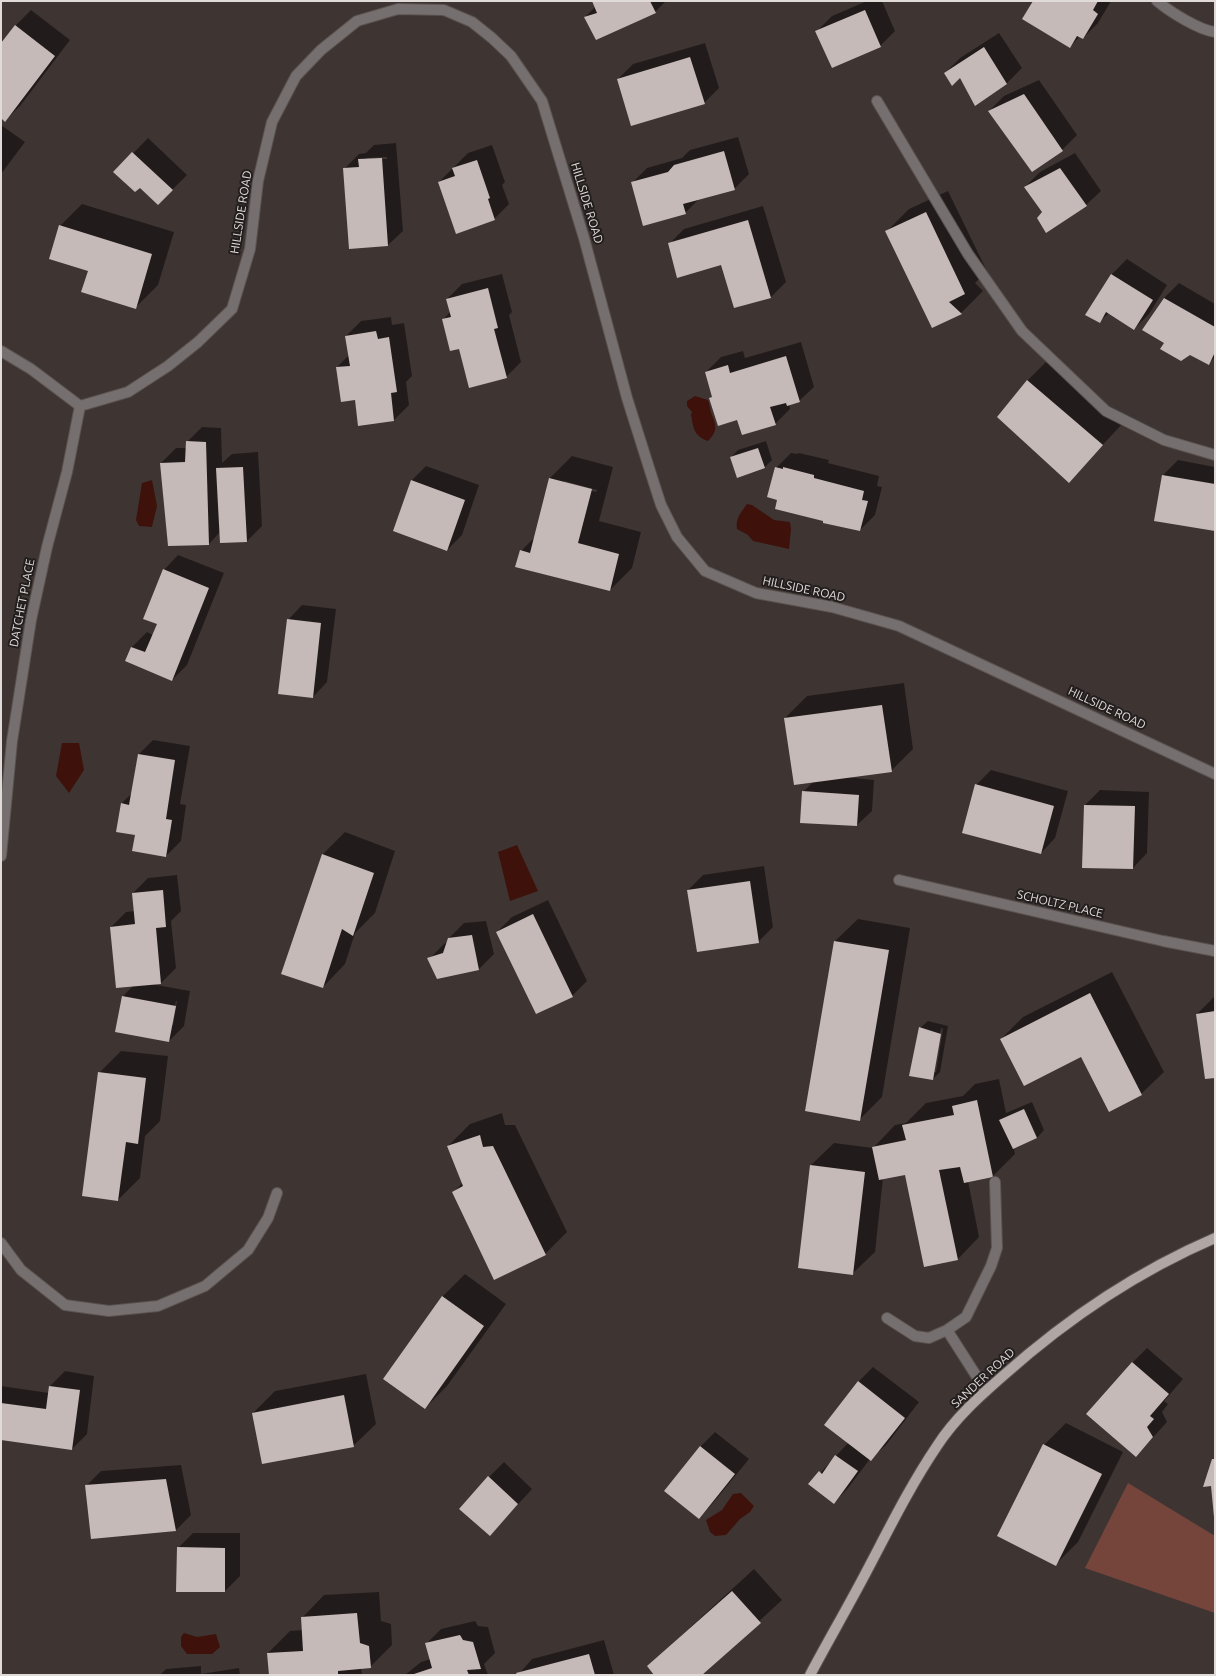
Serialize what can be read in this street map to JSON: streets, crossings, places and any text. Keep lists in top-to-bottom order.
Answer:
{
  "streets": {
    "main road": ["SANDER ROAD"],
    "street": ["HILLSIDE ROAD", "DATCHET PLACE", "SCHOLTZ PLACE"]
  },
  "crossings": [
    ["HILLSIDE ROAD", "DATCHET PLACE"]
  ]
}
